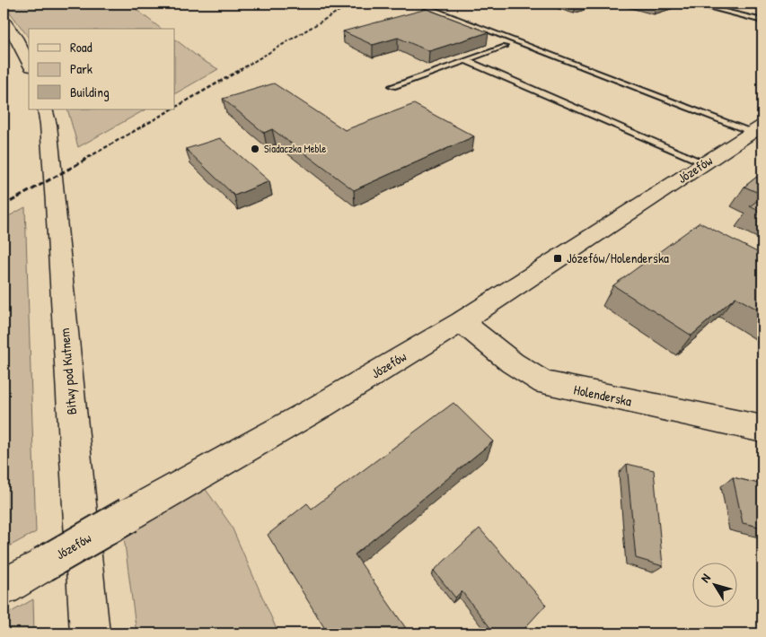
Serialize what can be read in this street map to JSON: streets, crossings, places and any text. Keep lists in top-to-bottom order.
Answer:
{
  "streets": {
    "street": ["Józefów", "Bitwy pod Kutnem", "Holenderska"]
  },
  "crossings": [
    ["Józefów", "Holenderska"]
  ],
  "places": {
    "other": ["Siadaczka Meble"],
    "transit": ["Józefów/Holenderska"]
  },
  "legend": ["Road", "Park", "Building"],
  "north": "top left"
}
